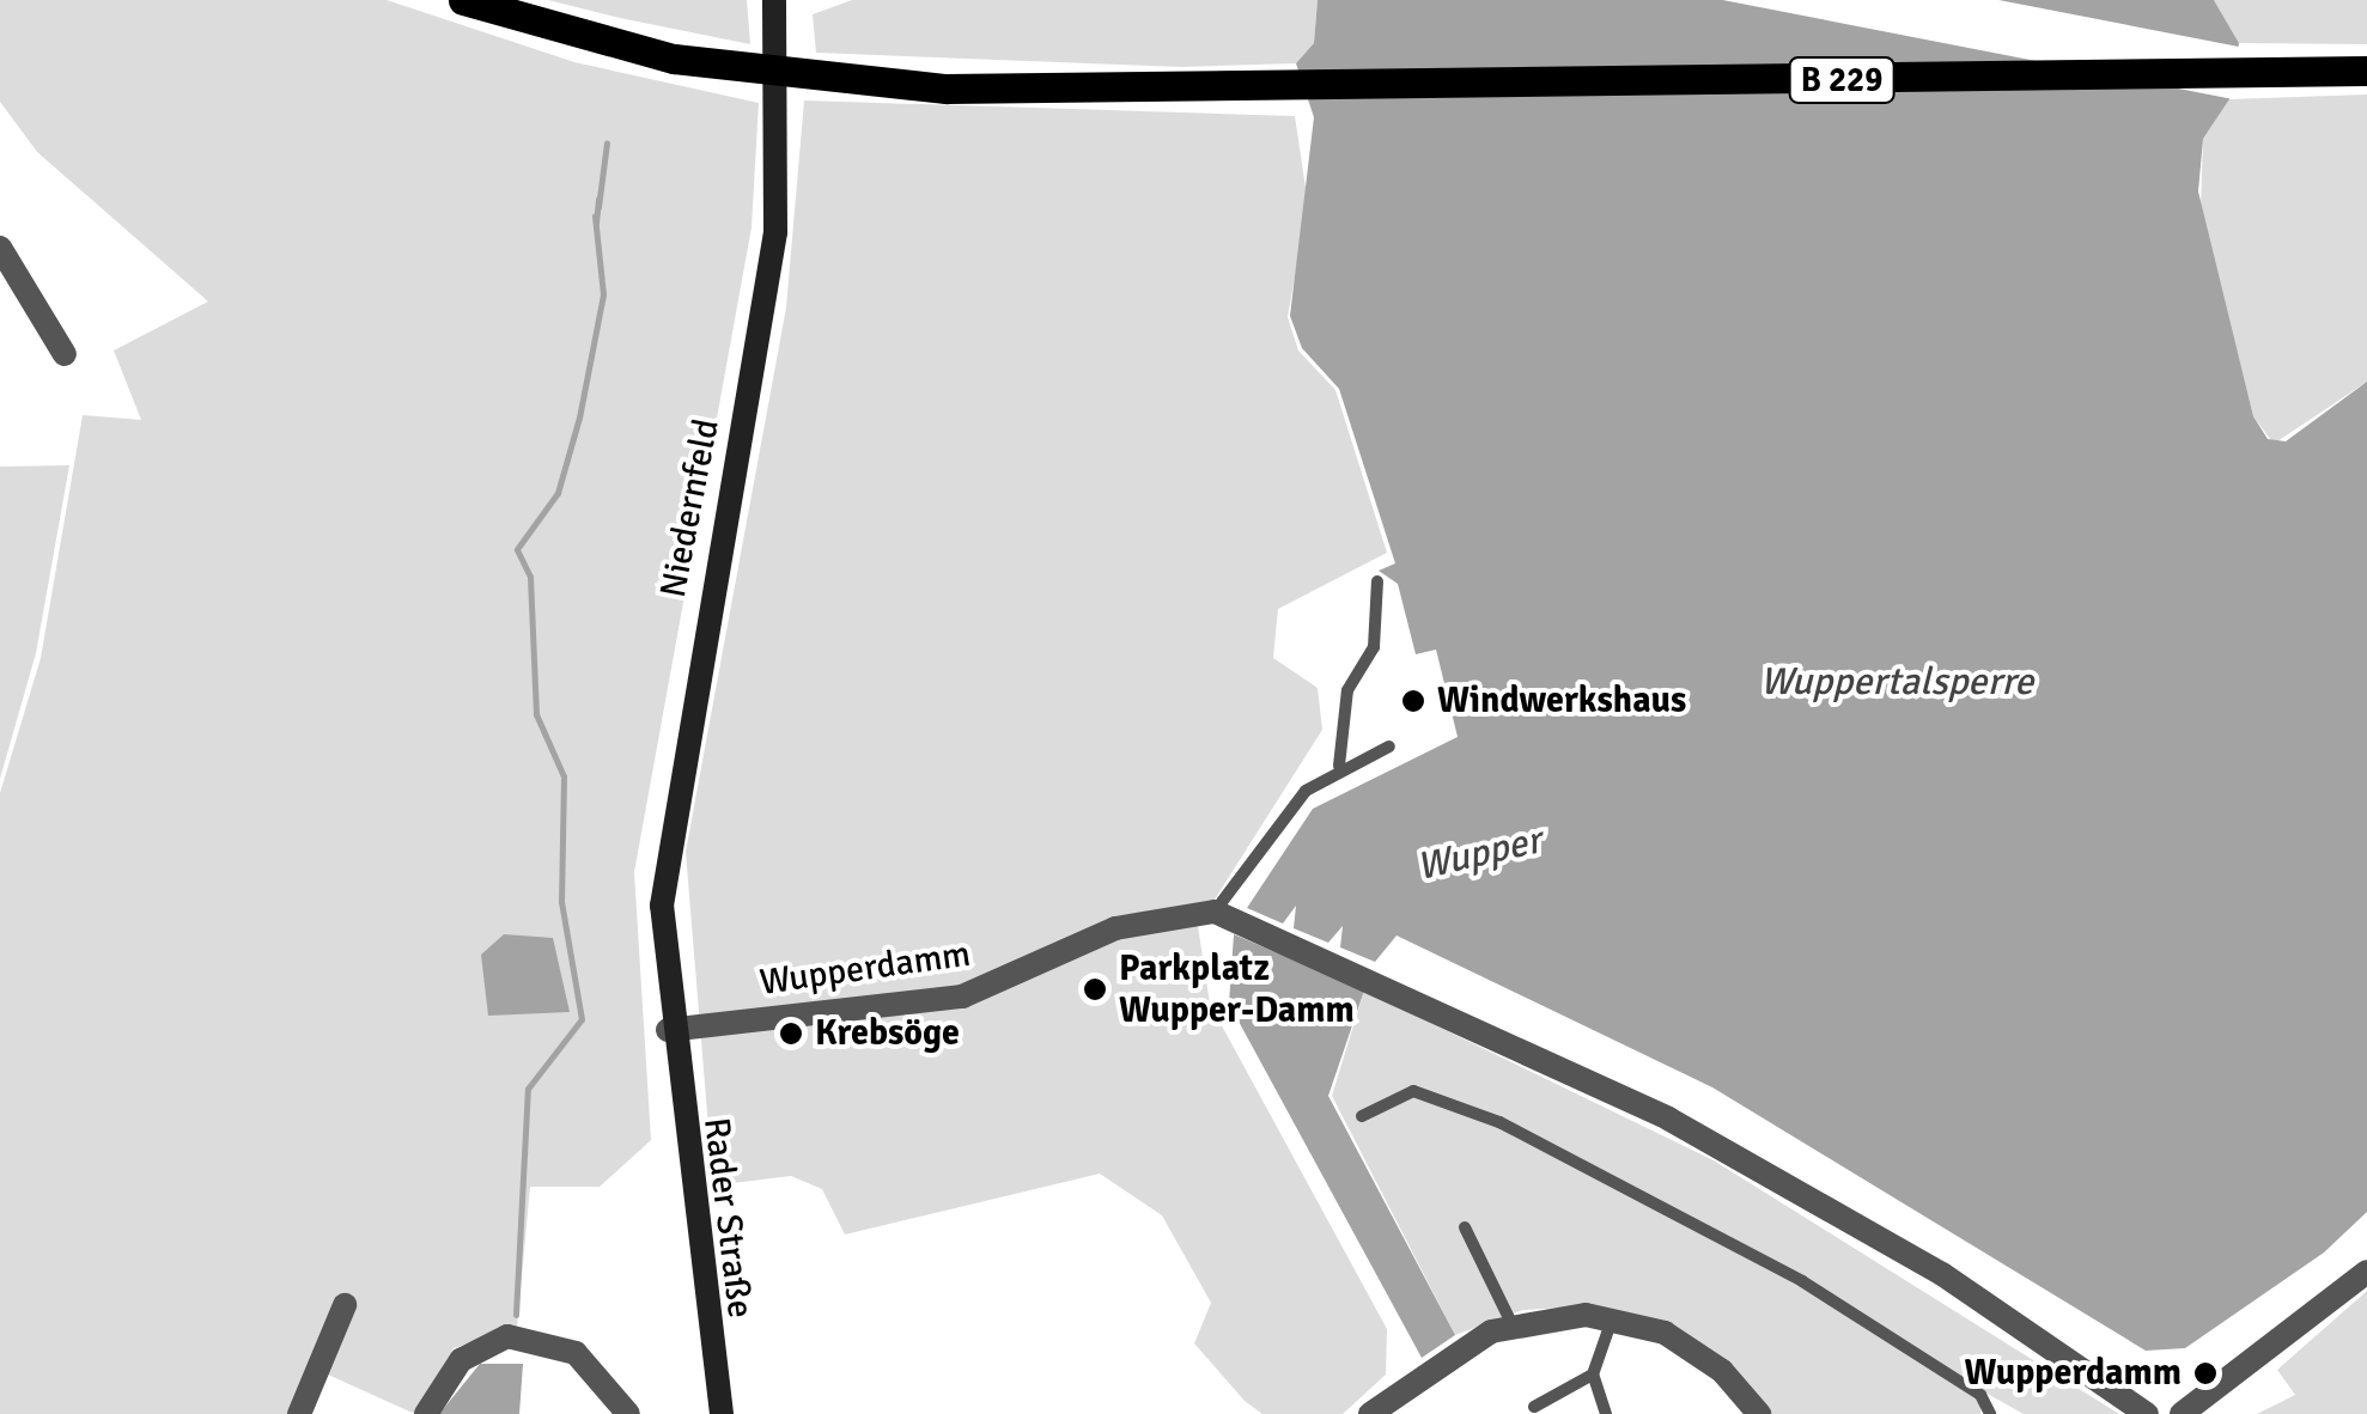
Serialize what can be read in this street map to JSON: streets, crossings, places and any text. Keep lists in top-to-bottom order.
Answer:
{
  "streets": {
    "main road": ["B 229"],
    "street": ["Niedernfeld", "Wupperdamm", "Rader Straße"]
  },
  "crossings": [
    ["Niedernfeld", "Wupperdamm"],
    ["Niedernfeld", "Rader Straße"],
    ["Wupperdamm", "Rader Straße"]
  ],
  "water": ["Wuppertalsperre", "Wupper"],
  "places": [
    "Windwerkshaus",
    "Parkplatz Wupper-Damm",
    "Krebsöge",
    "Wupperdamm"
  ]
}
